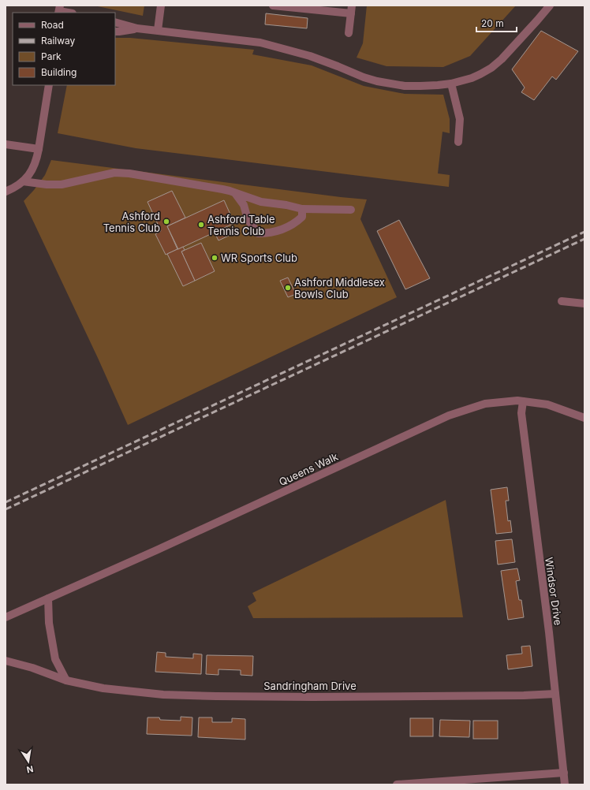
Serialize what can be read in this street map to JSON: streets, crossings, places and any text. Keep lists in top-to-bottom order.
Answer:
{
  "streets": {
    "street": ["Queens Walk", "Windsor Drive", "Sandringham Drive"]
  },
  "crossings": [
    ["Queens Walk", "Windsor Drive"],
    ["Windsor Drive", "Sandringham Drive"]
  ],
  "places": [
    "Ashford Tennis Club",
    "Ashford Table Tennis Club",
    "WR Sports Club",
    "Ashford Middlesex Bowls Club"
  ],
  "legend": [
    "Road",
    "Railway",
    "Park",
    "Building"
  ],
  "scale_bar": "20 m",
  "north": "bottom"
}
